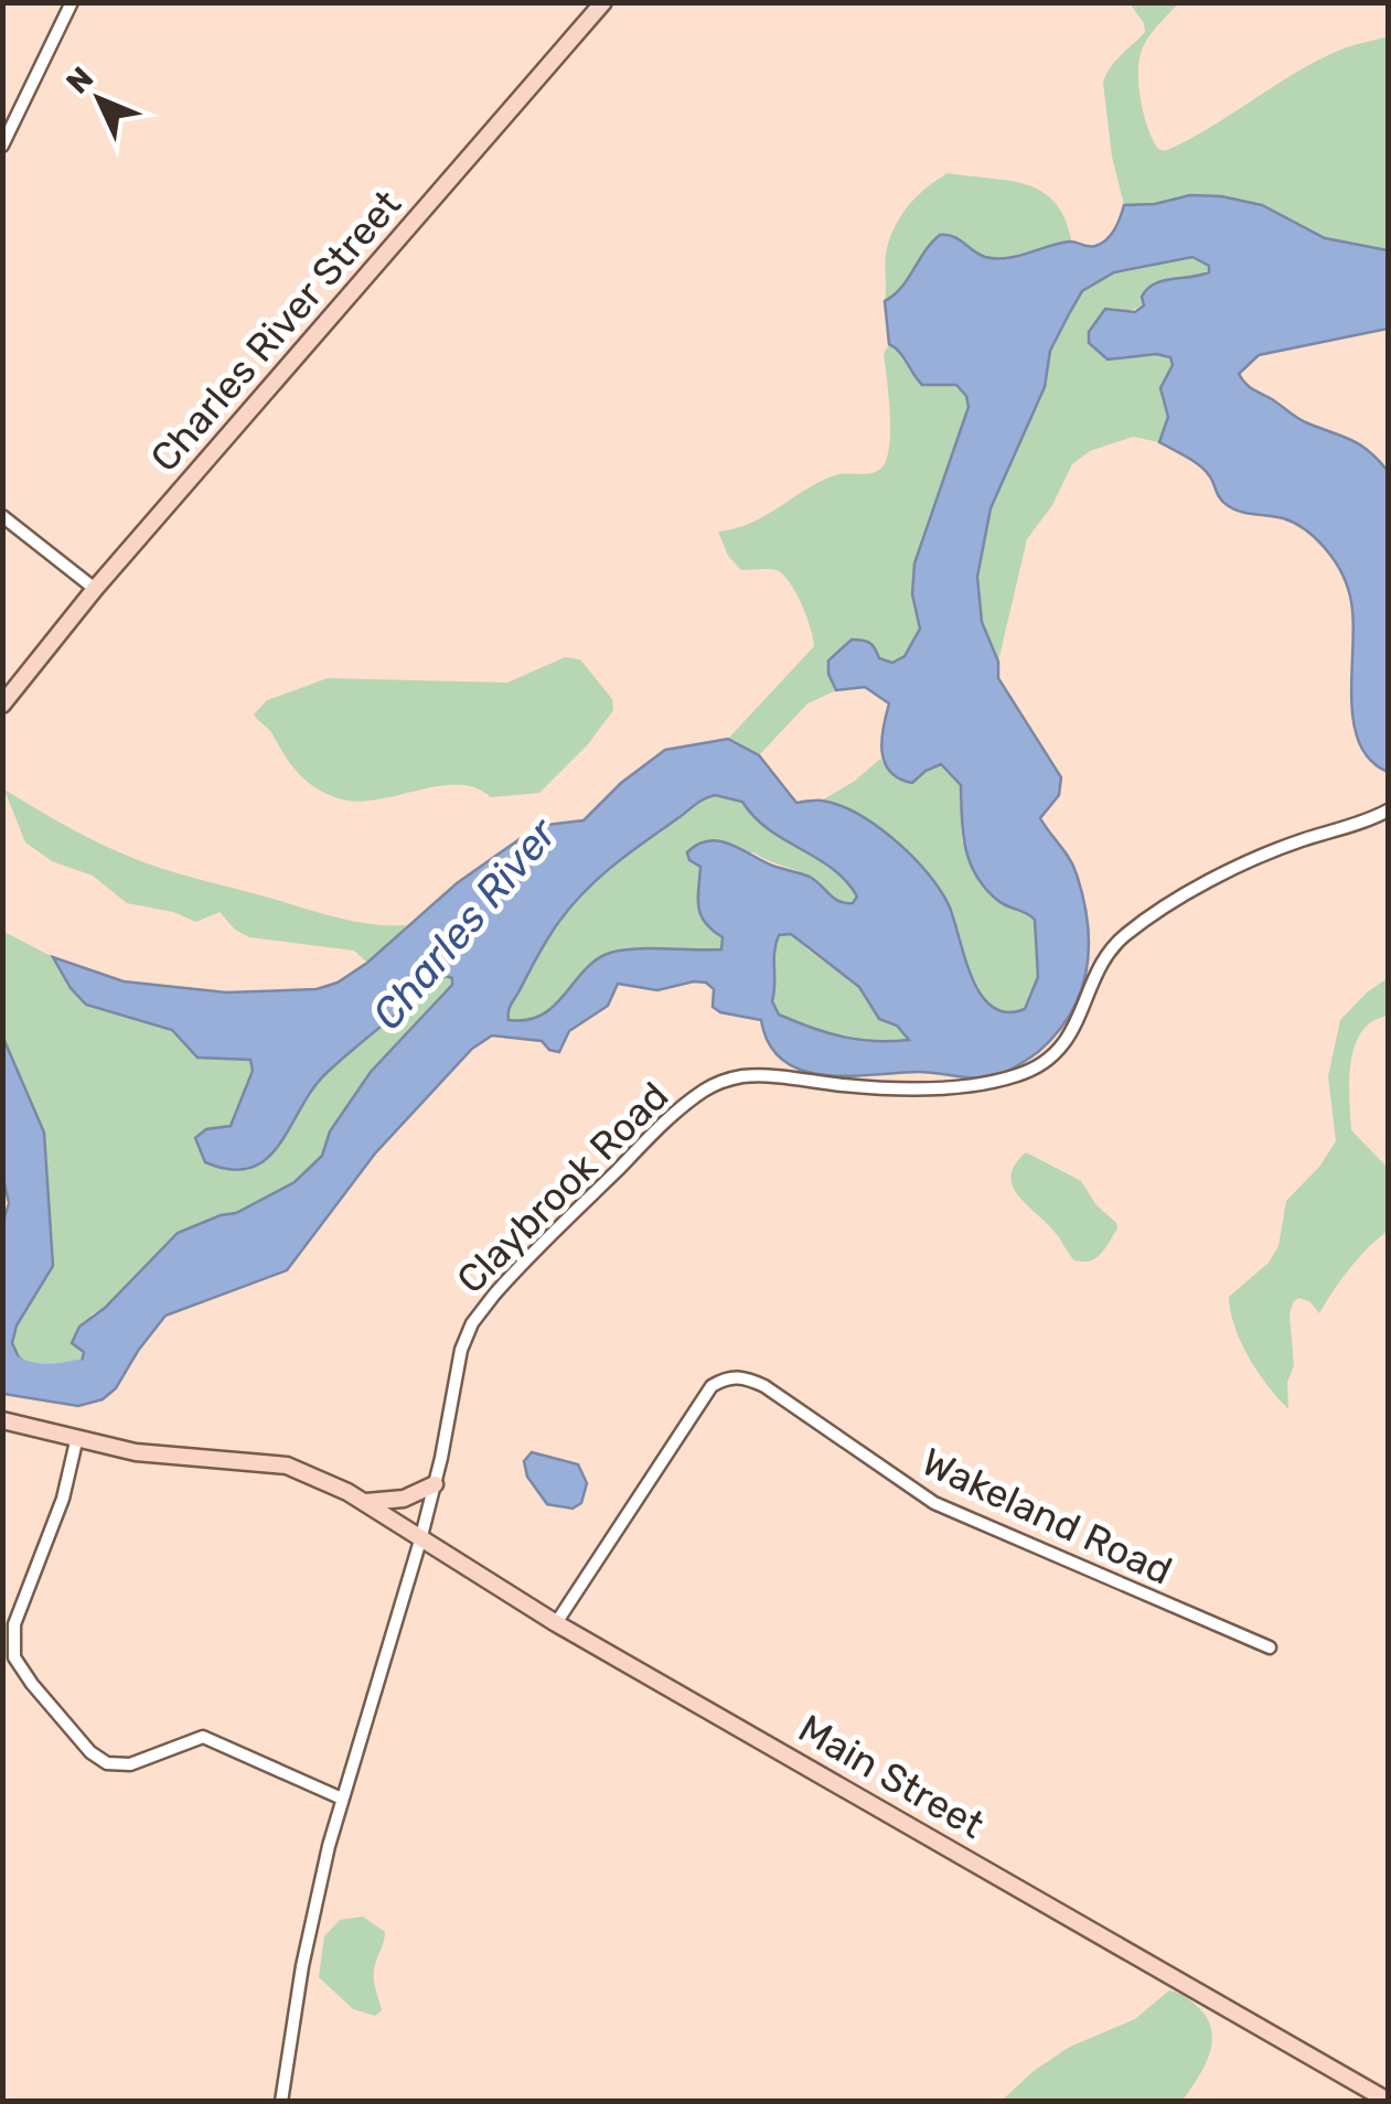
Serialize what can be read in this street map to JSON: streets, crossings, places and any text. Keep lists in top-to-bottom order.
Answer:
{
  "streets": {
    "street": [
      "Charles River Street",
      "Claybrook Road",
      "Wakeland Road",
      "Main Street"
    ]
  },
  "crossings": [
    ["Claybrook Road", "Main Street"],
    ["Wakeland Road", "Main Street"]
  ],
  "water": ["Charles River"],
  "north": "top left"
}
